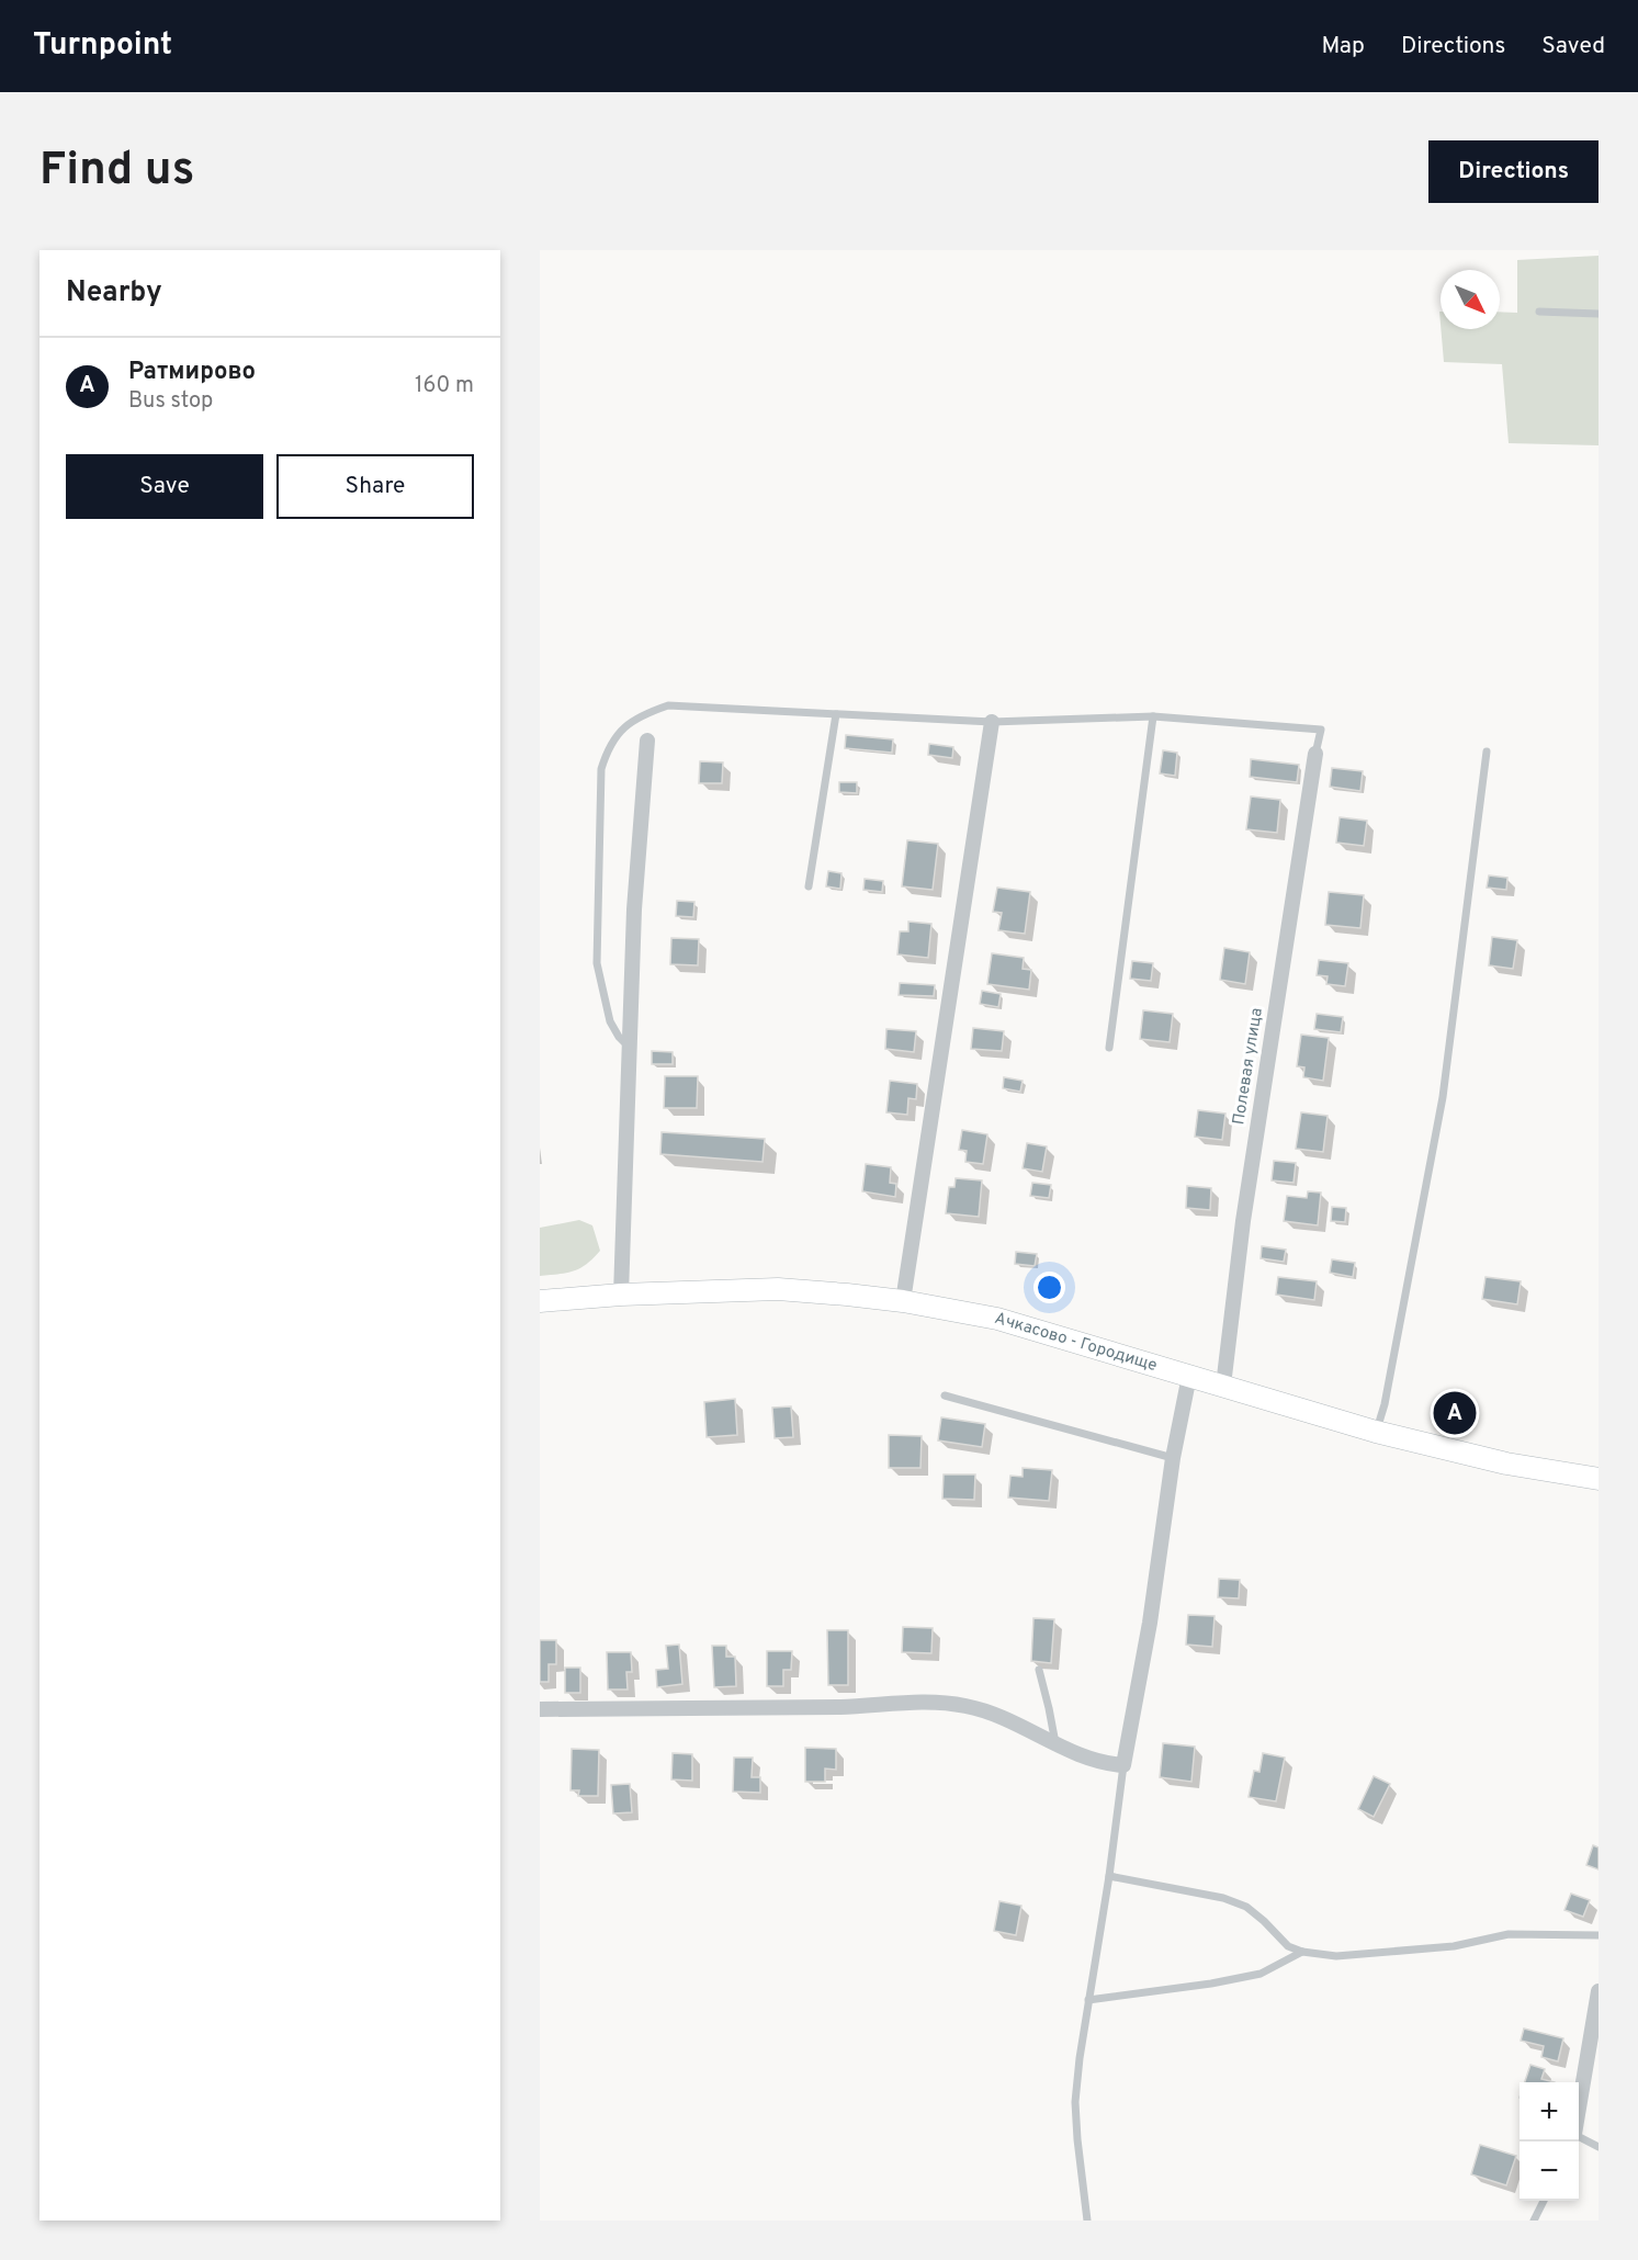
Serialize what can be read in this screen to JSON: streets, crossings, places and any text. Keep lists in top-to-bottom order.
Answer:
{
  "streets": {
    "street": ["Полевая улица", "Ачкасово - Городище"]
  },
  "crossings": [
    ["Полевая улица", "Ачкасово - Городище"]
  ],
  "north": "bottom right",
  "page": {
    "header": "Turnpoint",
    "nav": ["Map", "Directions", "Saved"],
    "buttons": [
      "Directions",
      ["Save", "Share"]
    ],
    "title": "Find us",
    "heading": "Nearby",
    "list": [
      {
        "mark": "A",
        "name": "Ратмирово",
        "note": "Bus stop",
        "value": "160 m"
      }
    ],
    "pins": "A",
    "map_buttons": ["+", "−"]
  }
}
